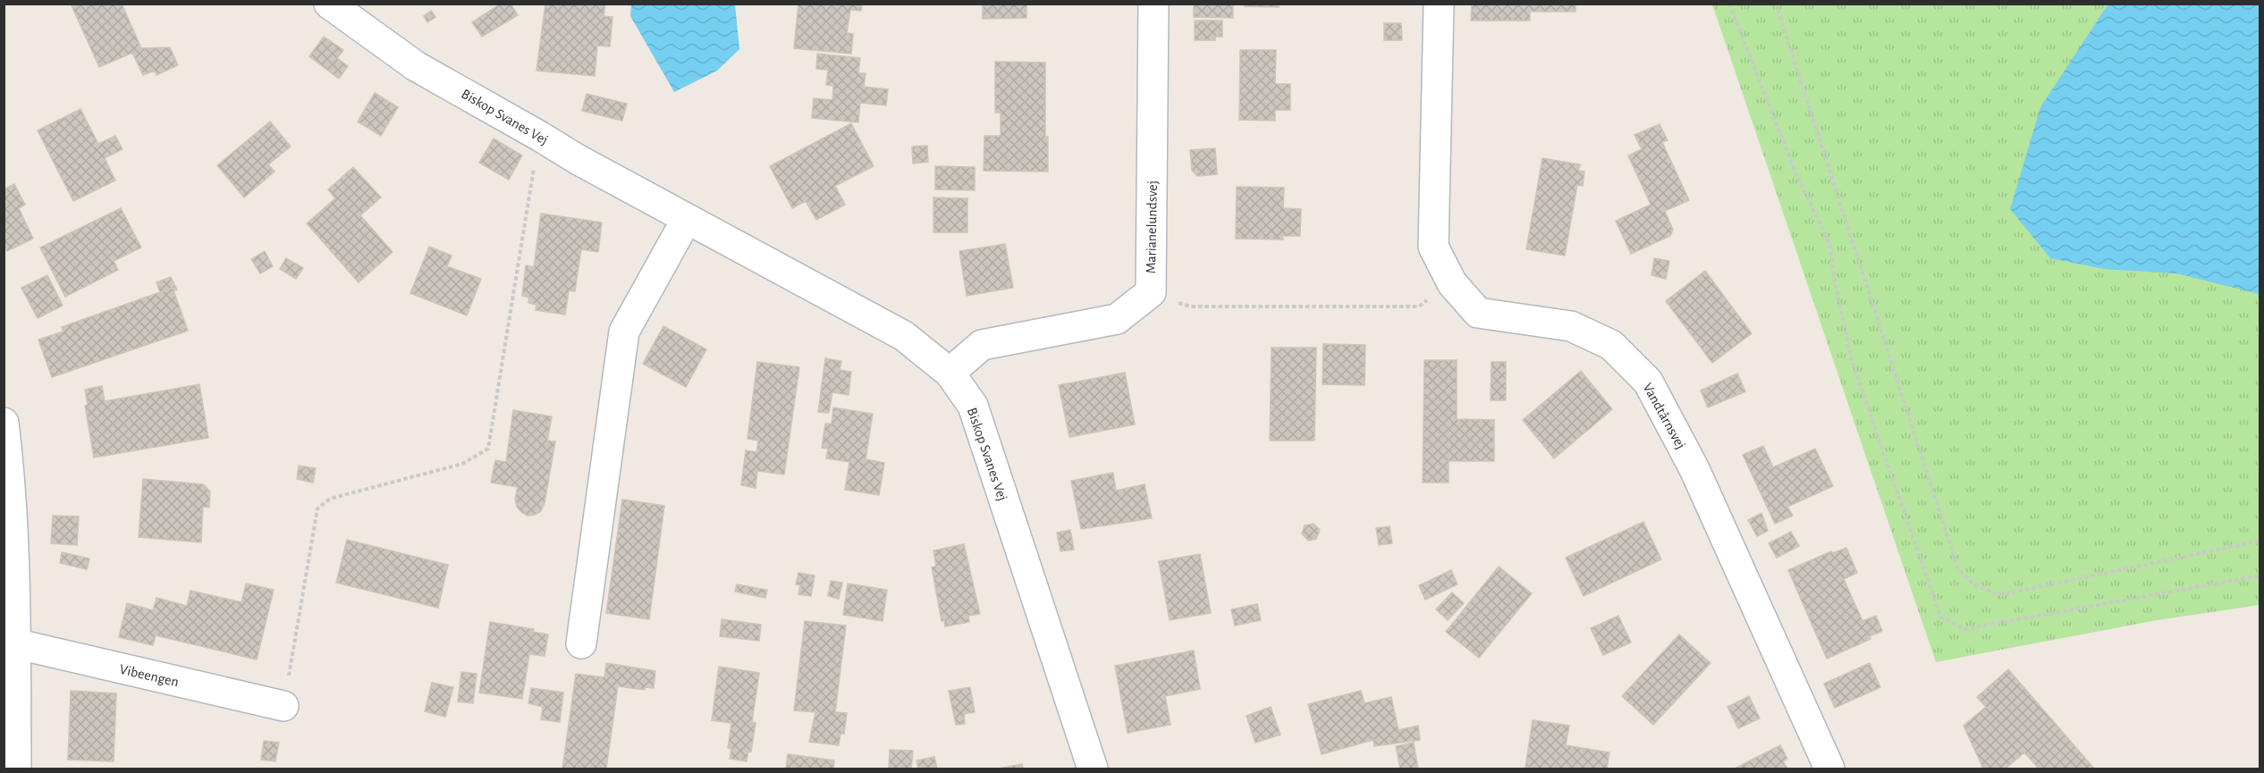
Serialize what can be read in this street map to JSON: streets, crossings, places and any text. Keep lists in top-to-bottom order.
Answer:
{
  "streets": {
    "street": [
      "Biskop Svanes Vej",
      "Marianelundsvej",
      "Vandtårnsvej",
      "Vibeengen"
    ]
  },
  "crossings": [
    ["Biskop Svanes Vej", "Marianelundsvej"]
  ]
}
